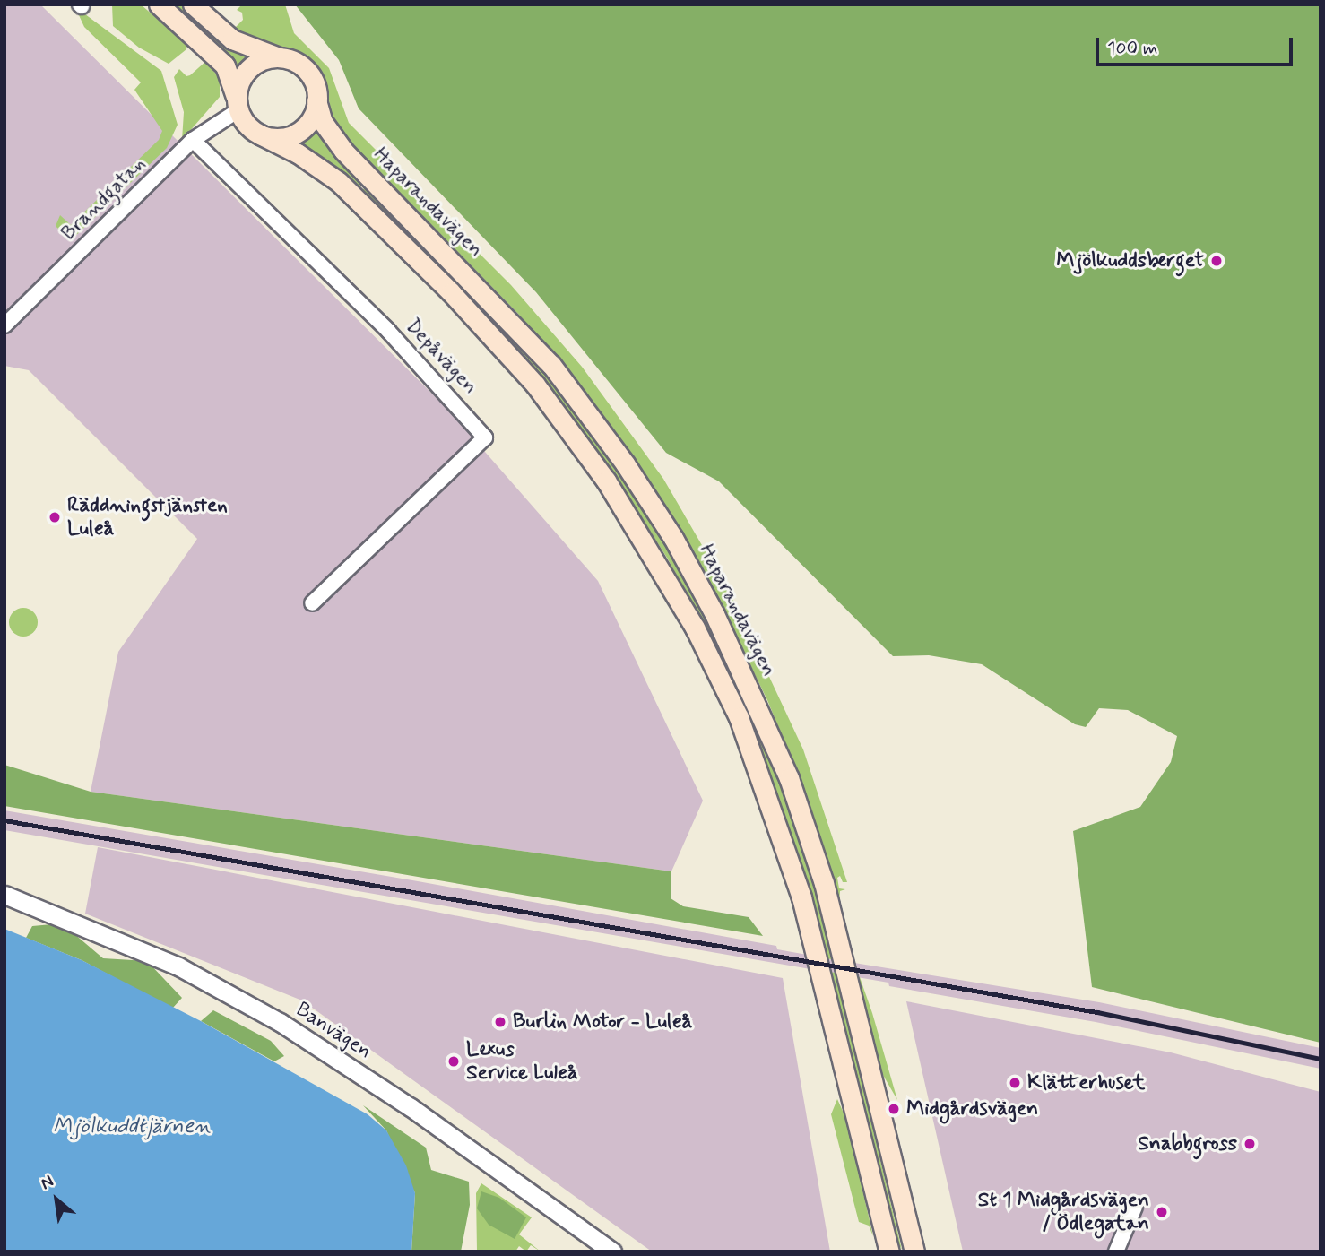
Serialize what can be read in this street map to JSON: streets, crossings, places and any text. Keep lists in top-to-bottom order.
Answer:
{
  "streets": {
    "main road": ["Haparandavägen"],
    "street": ["Brandgatan", "Depåvägen", "Banvägen"]
  },
  "crossings": [
    ["Brandgatan", "Haparandavägen"],
    ["Brandgatan", "Depåvägen"]
  ],
  "water": ["Mjölkuddtjärnen"],
  "places": [
    "Mjölkuddsberget",
    "Räddningstjänsten Luleå",
    "Burlin Motor - Luleå",
    "Lexus Service Luleå",
    "Klätterhuset",
    "Midgårdsvägen",
    "Snabbgross",
    "St 1 Midgårdsvägen / Ödlegatan"
  ],
  "scale_bar": "100 m",
  "north": "top left"
}
